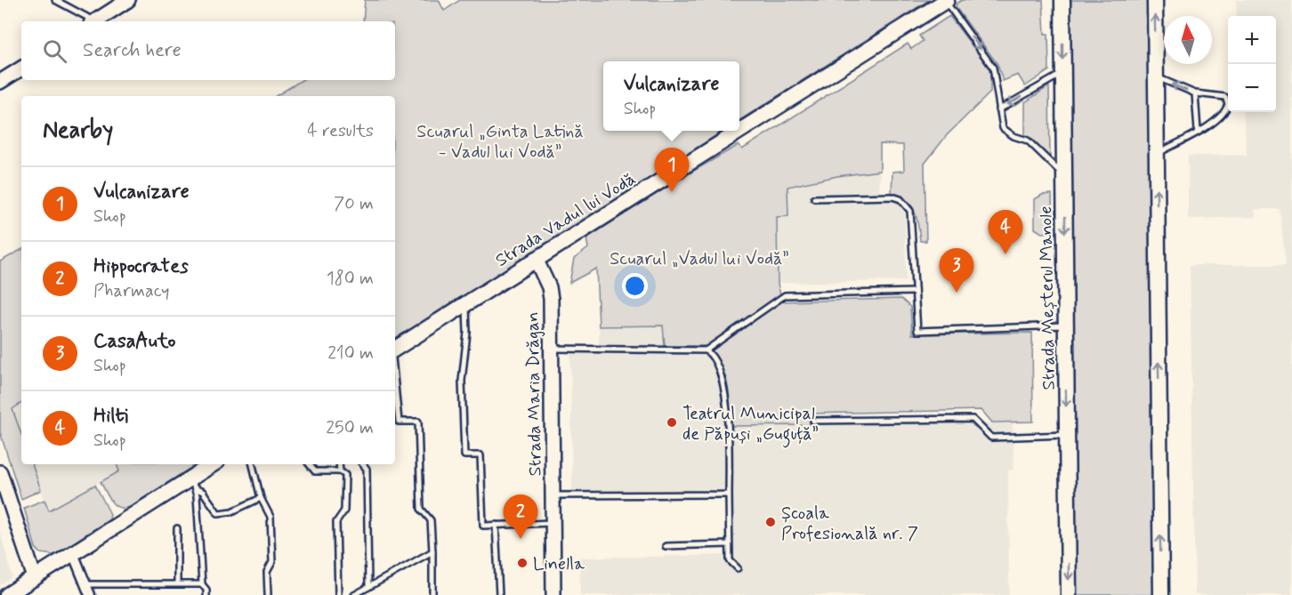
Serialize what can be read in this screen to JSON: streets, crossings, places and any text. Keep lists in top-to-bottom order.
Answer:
{
  "streets": {
    "main road": ["Strada Vadul lui Vodă", "Strada Meșterul Manole", "Strada Maria Drăgan"]
  },
  "crossings": [
    ["Strada Vadul lui Vodă", "Strada Maria Drăgan"]
  ],
  "parks": ["Scuarul „Ginta Latină - Vadul lui Vodă”", "Scuarul „Vadul lui Vodă”"],
  "places": ["Teatrul Municipal de Păpuși „Guguță”", "Școala Profesională nr. 7", "Linella"],
  "north": "top",
  "page": {
    "map_buttons": ["+", "−"],
    "search": "Search here",
    "popup": ["Vulcanizare", "Shop"],
    "heading": ["Nearby", "4 results"],
    "pins": [
      "1",
      "4",
      "3",
      "2"
    ],
    "list": [
      {
        "mark": "1",
        "name": "Vulcanizare",
        "note": "Shop",
        "value": "70 m"
      },
      {
        "mark": "2",
        "name": "Hippocrates",
        "note": "Pharmacy",
        "value": "180 m"
      },
      {
        "mark": "3",
        "name": "CasaAuto",
        "note": "Shop",
        "value": "210 m"
      },
      {
        "mark": "4",
        "name": "Hilti",
        "note": "Shop",
        "value": "250 m"
      }
    ]
  }
}
